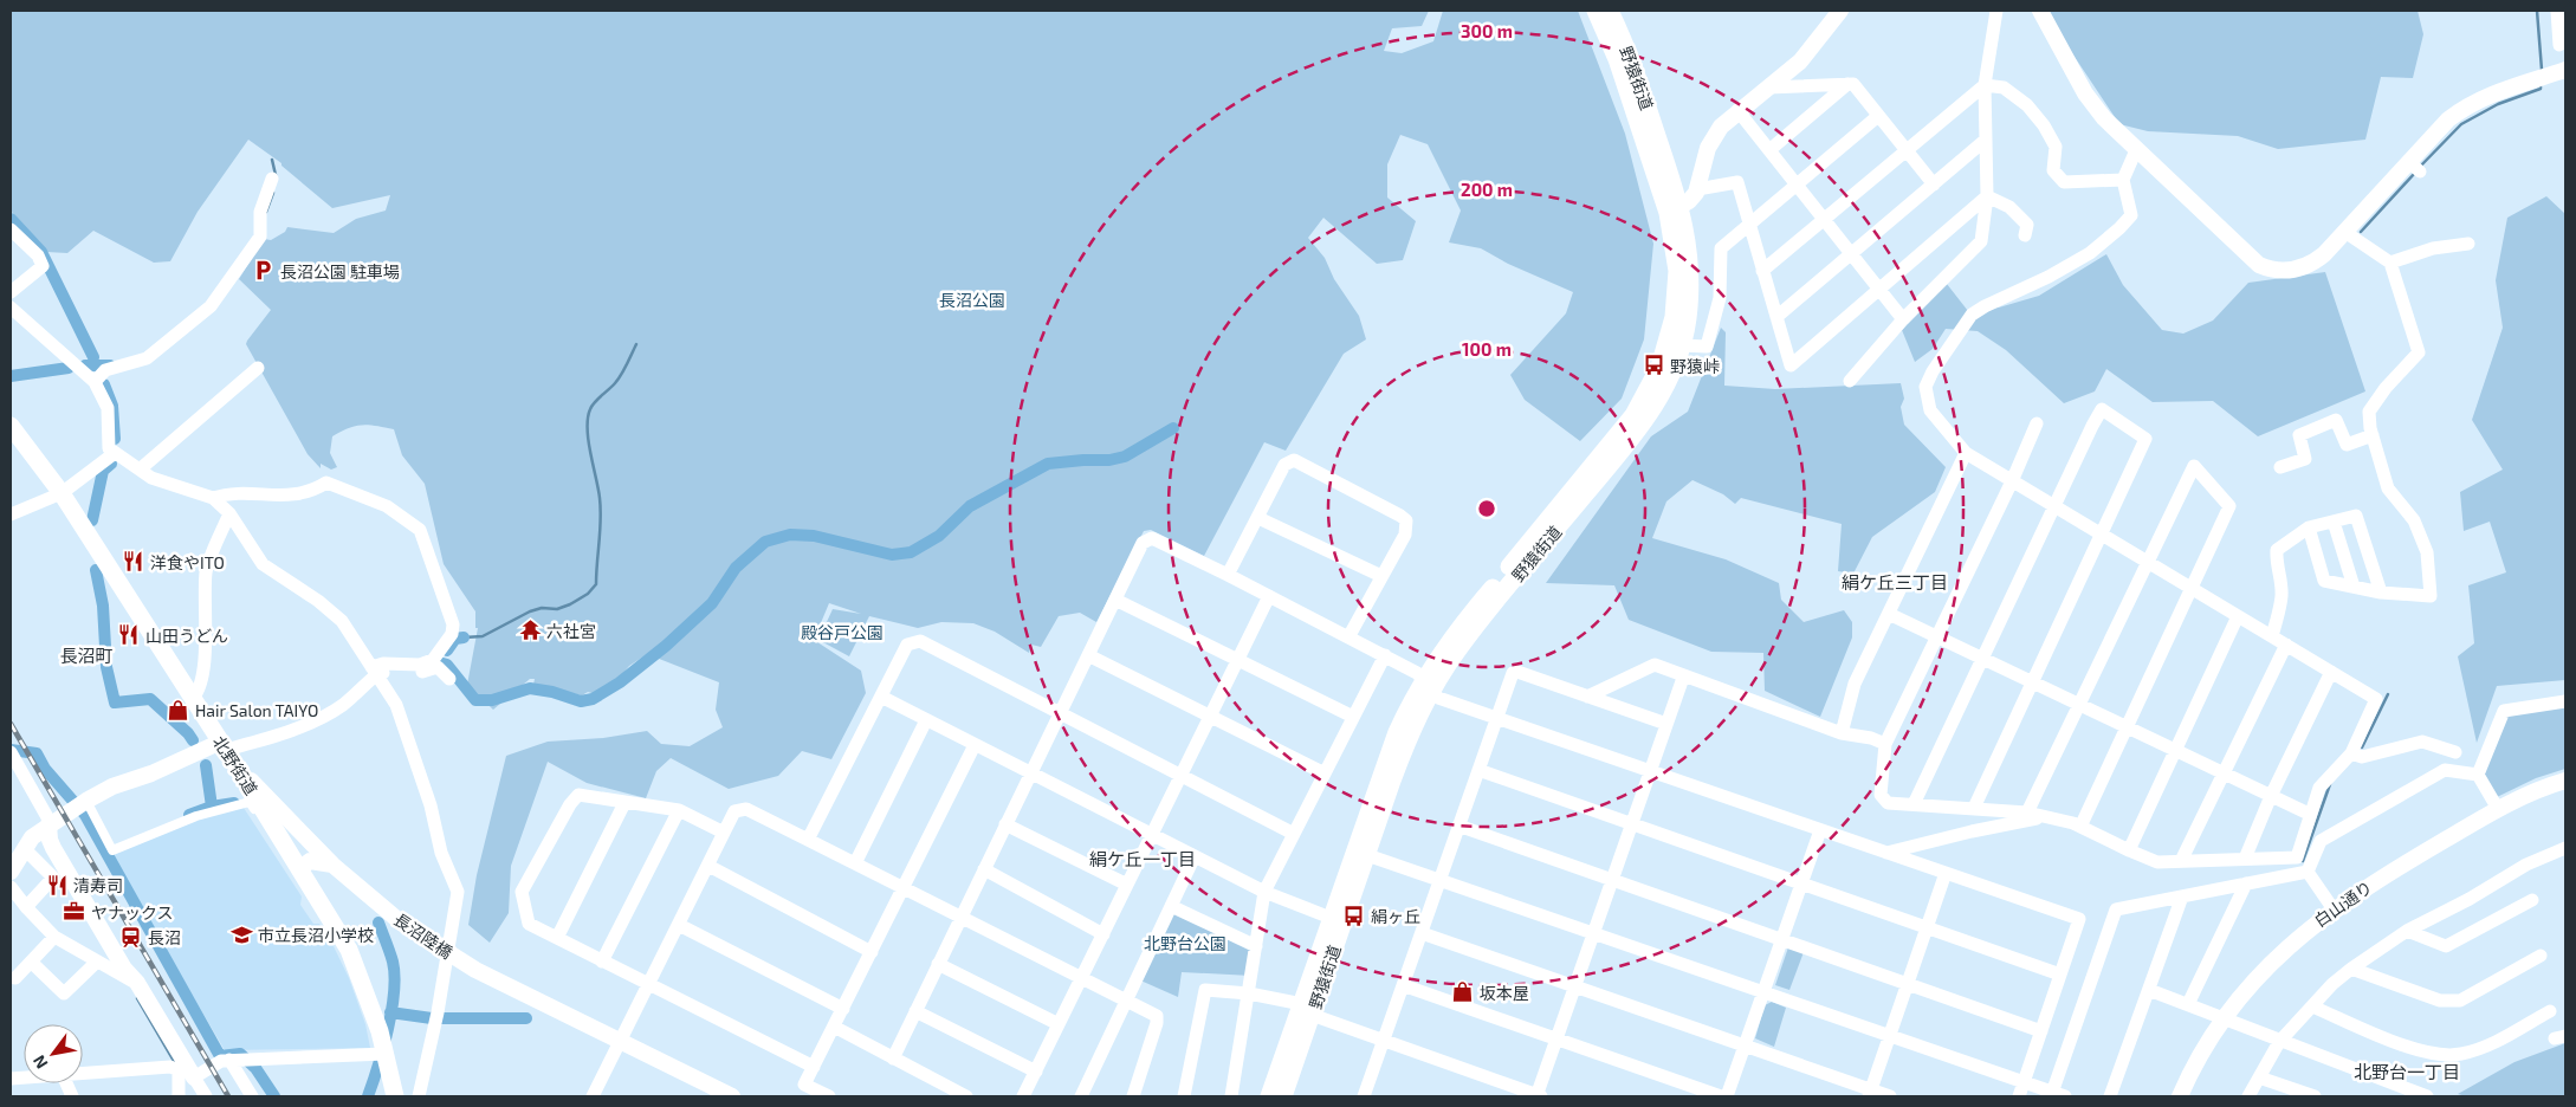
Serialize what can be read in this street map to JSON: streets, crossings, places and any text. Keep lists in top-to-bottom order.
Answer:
{
  "streets": {
    "main road": ["野猿街道", "北野街道"],
    "street": ["白山通り", "長沼陸橋"]
  },
  "crossings": [
    ["北野街道", "長沼陸橋"]
  ],
  "districts": [
    "絹ケ丘三丁目",
    "長沼町",
    "絹ケ丘一丁目",
    "北野台一丁目"
  ],
  "parks": ["長沼公園", "殿谷戸公園", "北野台公園"],
  "places": {
    "parking": ["長沼公園 駐車場"],
    "bus stop": ["野猿峠", "絹ヶ丘"],
    "restaurant": ["洋食やITO", "山田うどん", "清寿司"],
    "temple": ["六社宮"],
    "shop": ["Hair Salon TAIYO", "坂本屋"],
    "office": ["ヤナックス"],
    "school or university": ["市立長沼小学校"],
    "station": ["長沼"]
  },
  "north": "bottom left",
  "rings": ["300 m", "200 m", "100 m"]
}
